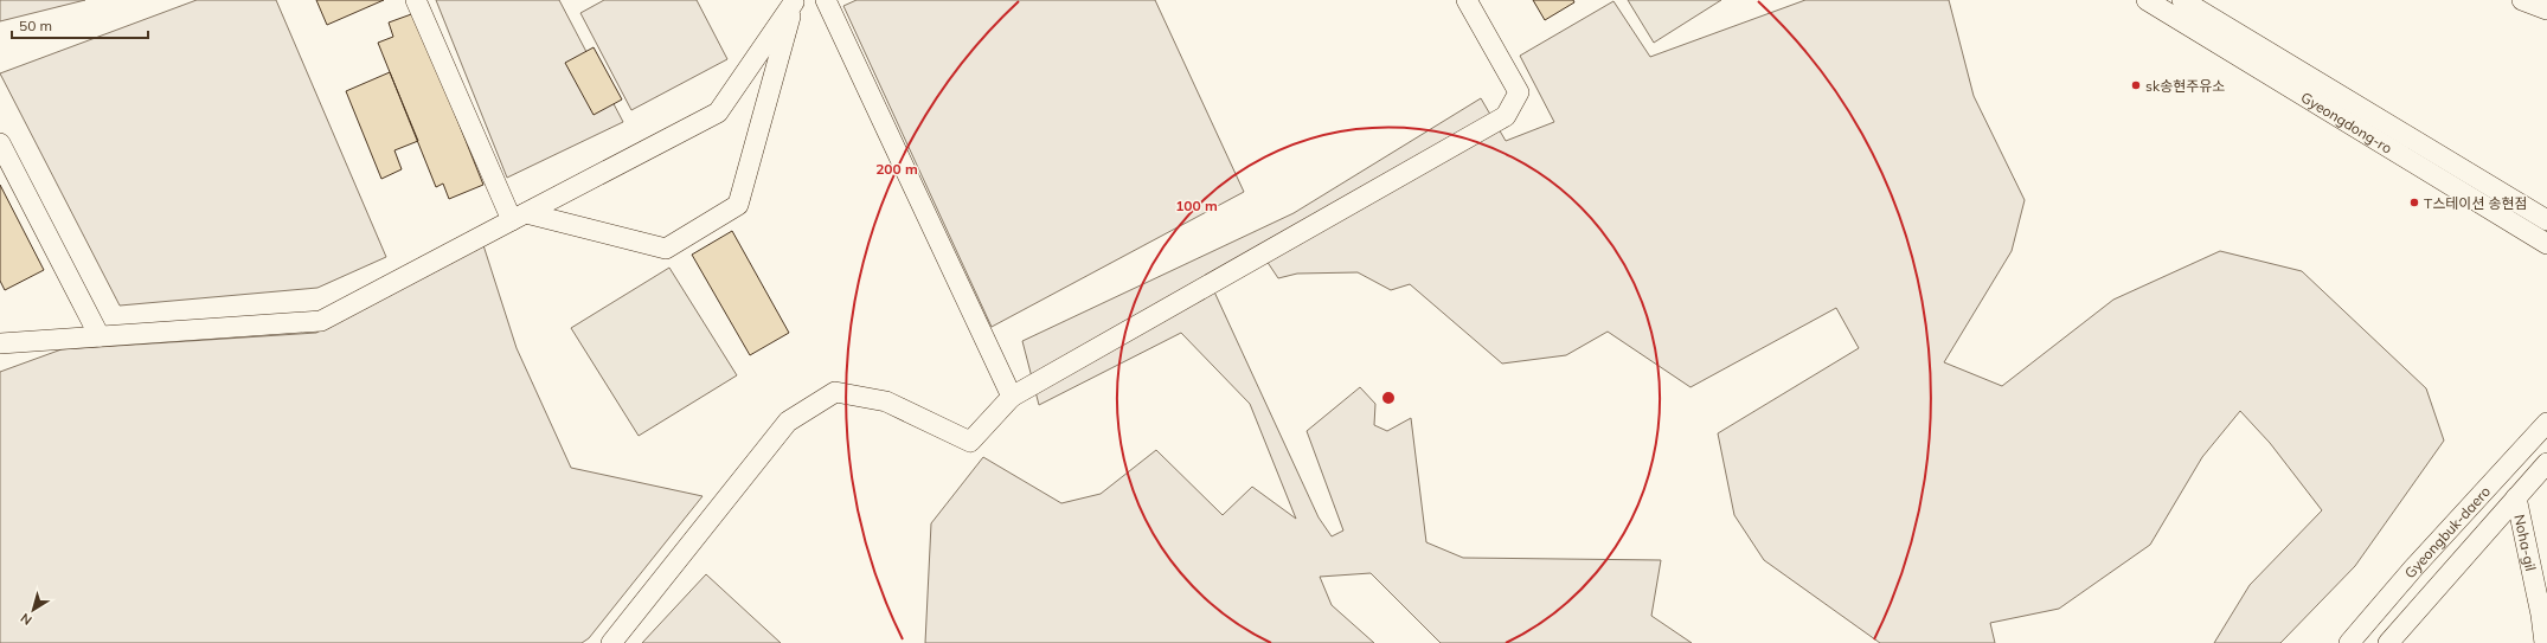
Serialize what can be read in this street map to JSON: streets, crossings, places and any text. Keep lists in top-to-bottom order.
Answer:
{
  "streets": {
    "street": ["Gyeongdong-ro", "Gyeongbuk-daero", "Noha-gil"]
  },
  "crossings": [
    ["Gyeongbuk-daero", "Noha-gil"]
  ],
  "places": ["sk송현주유소", "T스테이션 송현점"],
  "scale_bar": "50 m",
  "north": "bottom left",
  "rings": ["200 m", "100 m"]
}
